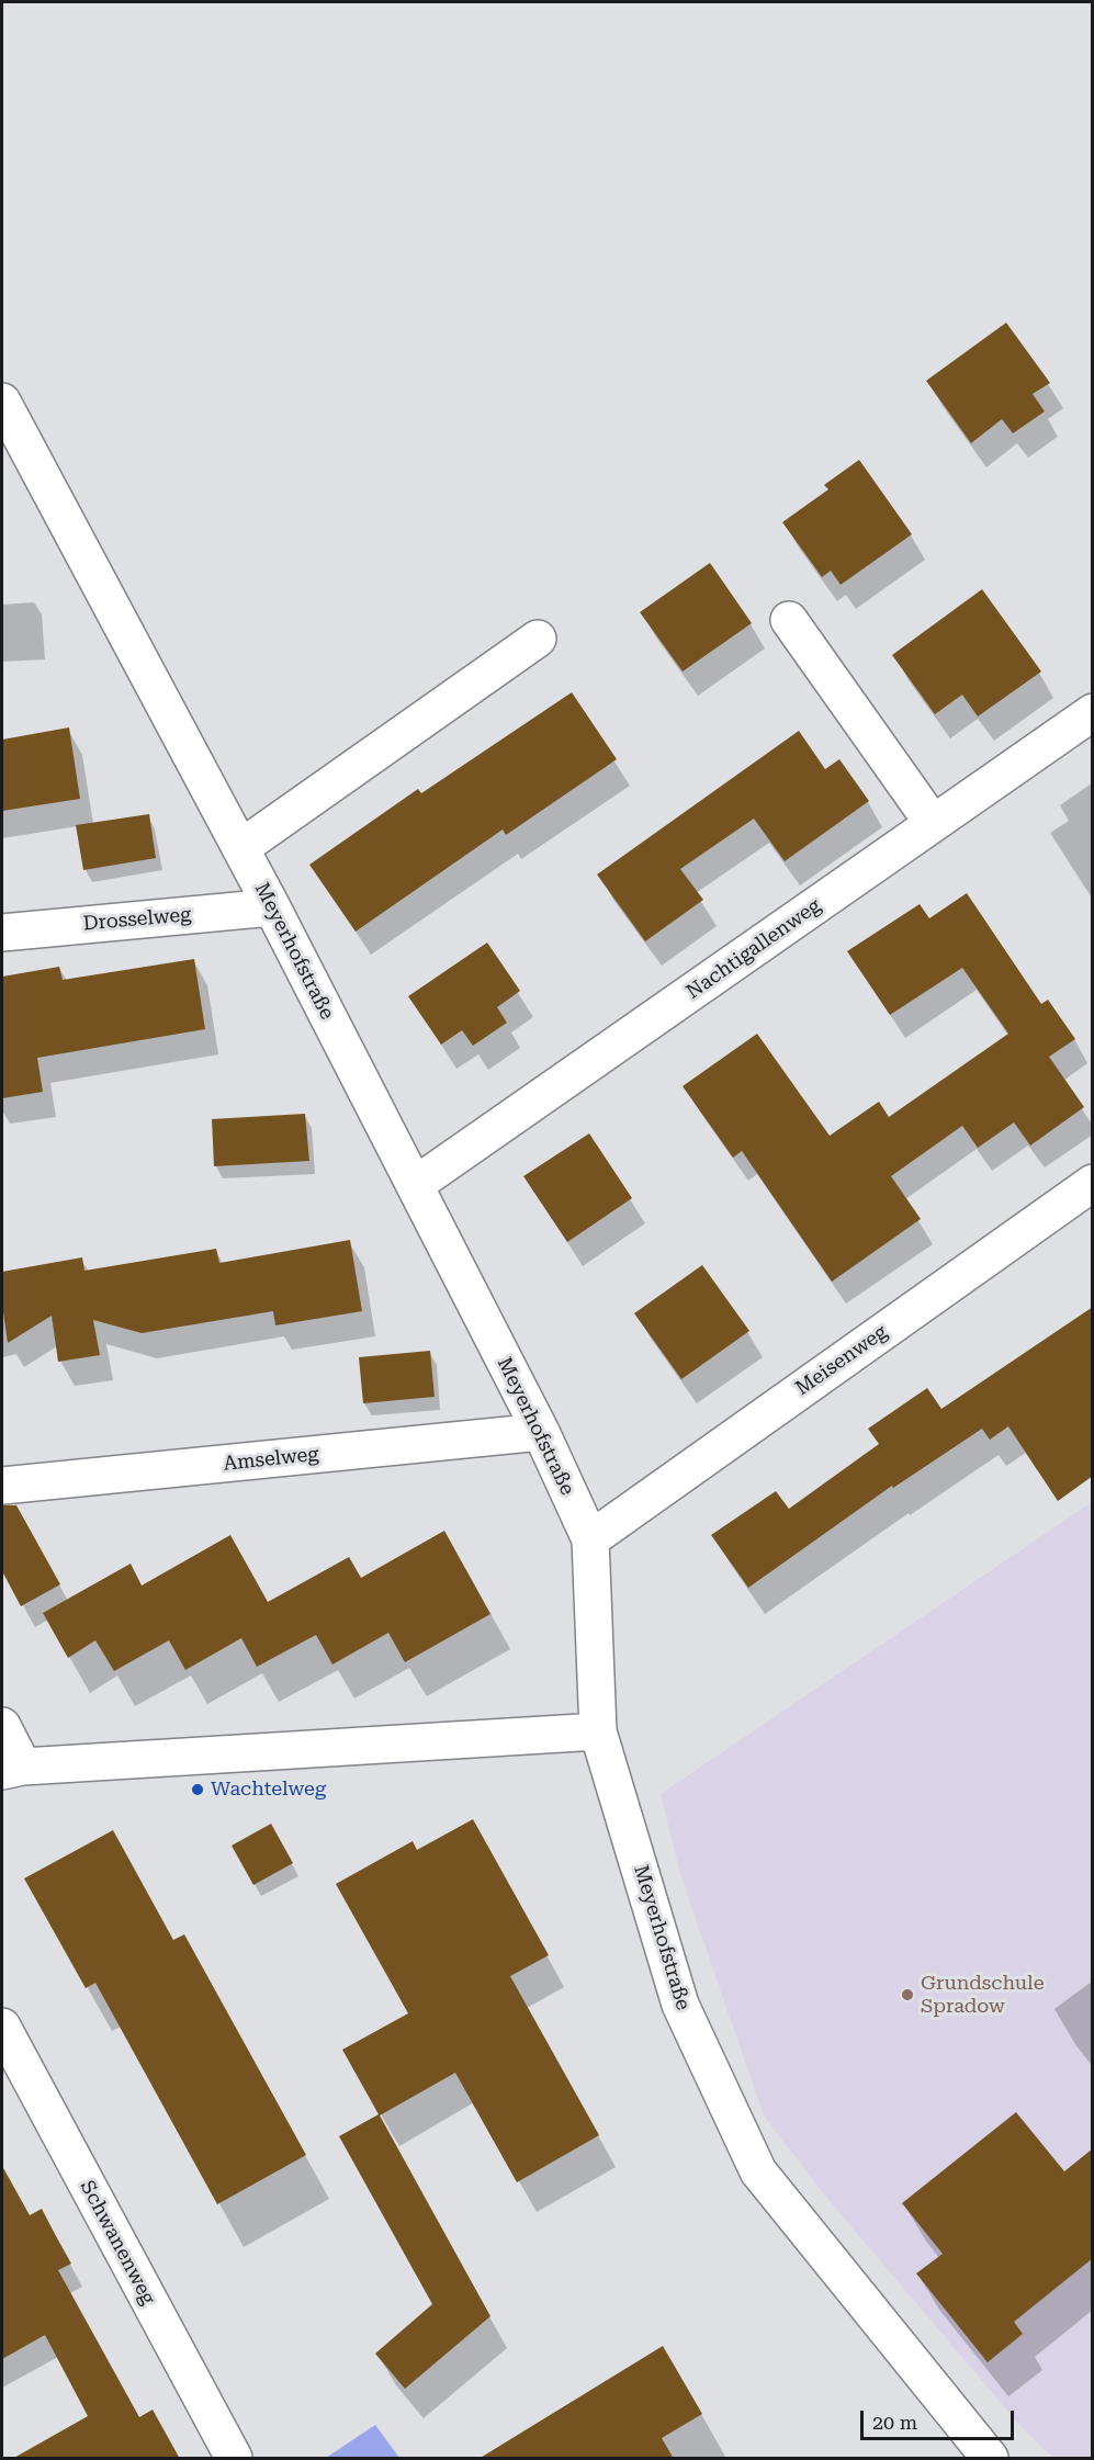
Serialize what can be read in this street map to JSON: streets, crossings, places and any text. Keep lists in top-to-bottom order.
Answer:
{
  "streets": {
    "street": [
      "Drosselweg",
      "Nachtigallenweg",
      "Meyerhofstraße",
      "Meisenweg",
      "Amselweg",
      "Schwanenweg"
    ]
  },
  "crossings": [
    ["Drosselweg", "Meyerhofstraße"],
    ["Nachtigallenweg", "Meyerhofstraße"],
    ["Meyerhofstraße", "Meisenweg"],
    ["Meyerhofstraße", "Amselweg"]
  ],
  "places": ["Wachtelweg", "Grundschule Spradow"],
  "scale_bar": "20 m"
}
